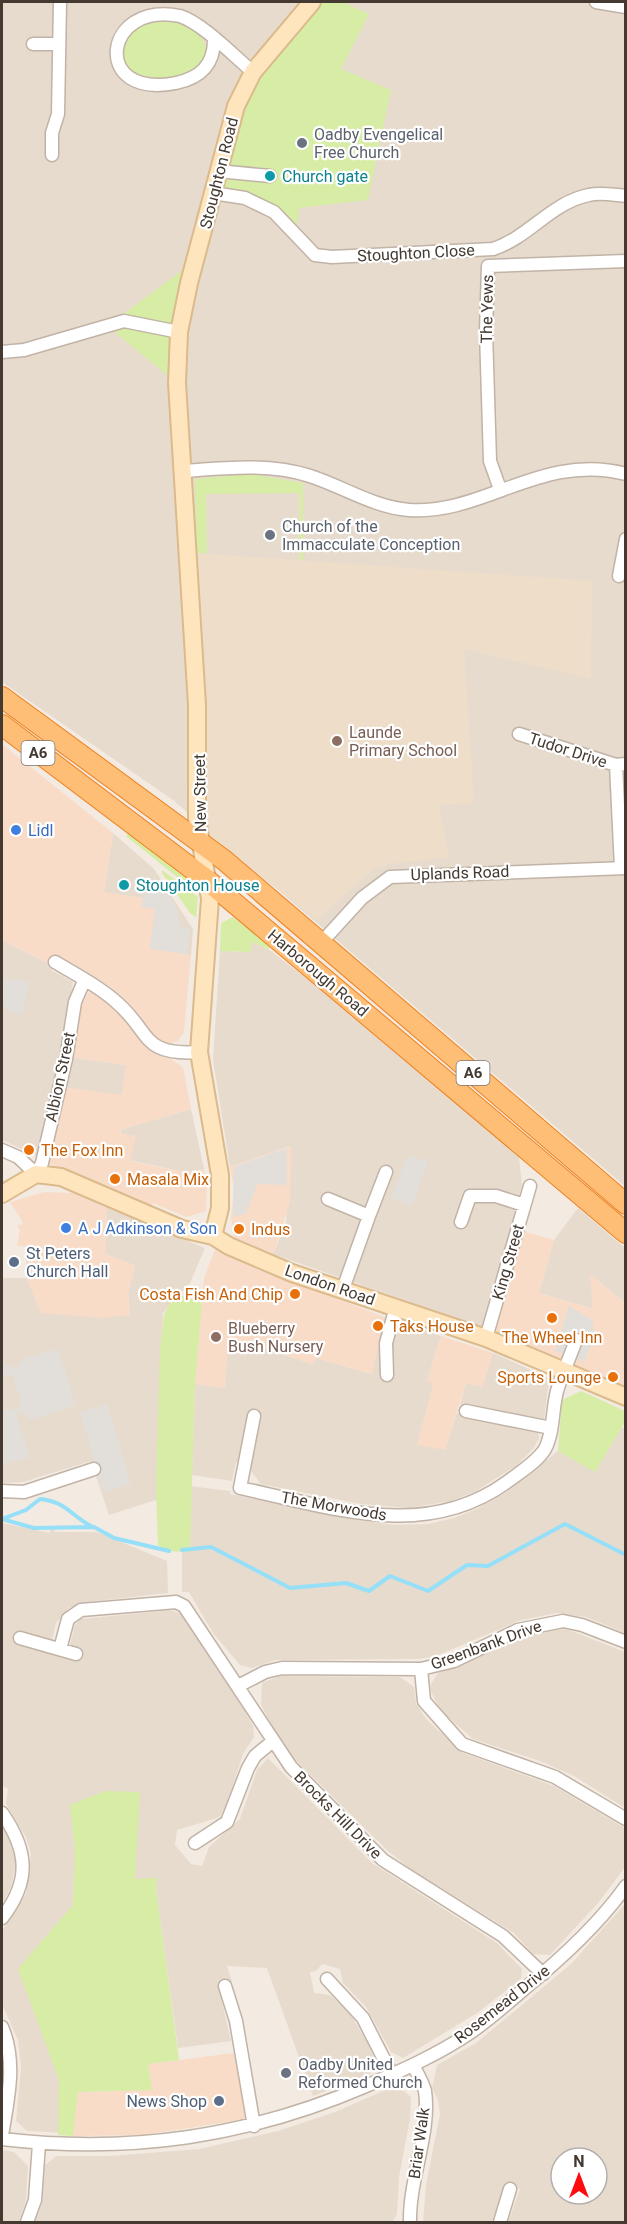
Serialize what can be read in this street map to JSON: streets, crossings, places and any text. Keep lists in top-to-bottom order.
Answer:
{
  "streets": {
    "highway": ["A6", "Harborough Road"],
    "main road": ["Stoughton Road", "New Street", "London Road"],
    "street": [
      "Stoughton Close",
      "The Yews",
      "Tudor Drive",
      "Uplands Road",
      "Albion Street",
      "King Street",
      "The Morwoods",
      "Greenbank Drive",
      "Brocks Hill Drive",
      "Rosemead Drive",
      "Briar Walk"
    ]
  },
  "crossings": [
    ["Stoughton Road", "Stoughton Close"],
    ["Stoughton Road", "New Street"],
    ["Tudor Drive", "Uplands Road"],
    ["A6", "New Street"],
    ["A6", "Uplands Road"],
    ["A6", "Harborough Road"],
    ["New Street", "London Road"],
    ["Uplands Road", "Harborough Road"],
    ["Albion Street", "London Road"],
    ["King Street", "London Road"],
    ["London Road", "The Morwoods"],
    ["Greenbank Drive", "Brocks Hill Drive"],
    ["Brocks Hill Drive", "Rosemead Drive"],
    ["Rosemead Drive", "Briar Walk"]
  ],
  "places": [
    "Oadby Evengelical Free Church",
    "Church gate",
    "Church of the Immacculate Conception",
    "Launde Primary School",
    "Lidl",
    "Stoughton House",
    "The Fox Inn",
    "Masala Mix",
    "A J Adkinson & Son",
    "Indus",
    "St Peters Church Hall",
    "Costa Fish And Chip",
    "The Wheel Inn",
    "Taks House",
    "Blueberry Bush Nursery",
    "Sports Lounge",
    "Oadby United Reformed Church",
    "News Shop"
  ],
  "north": "top"
}
